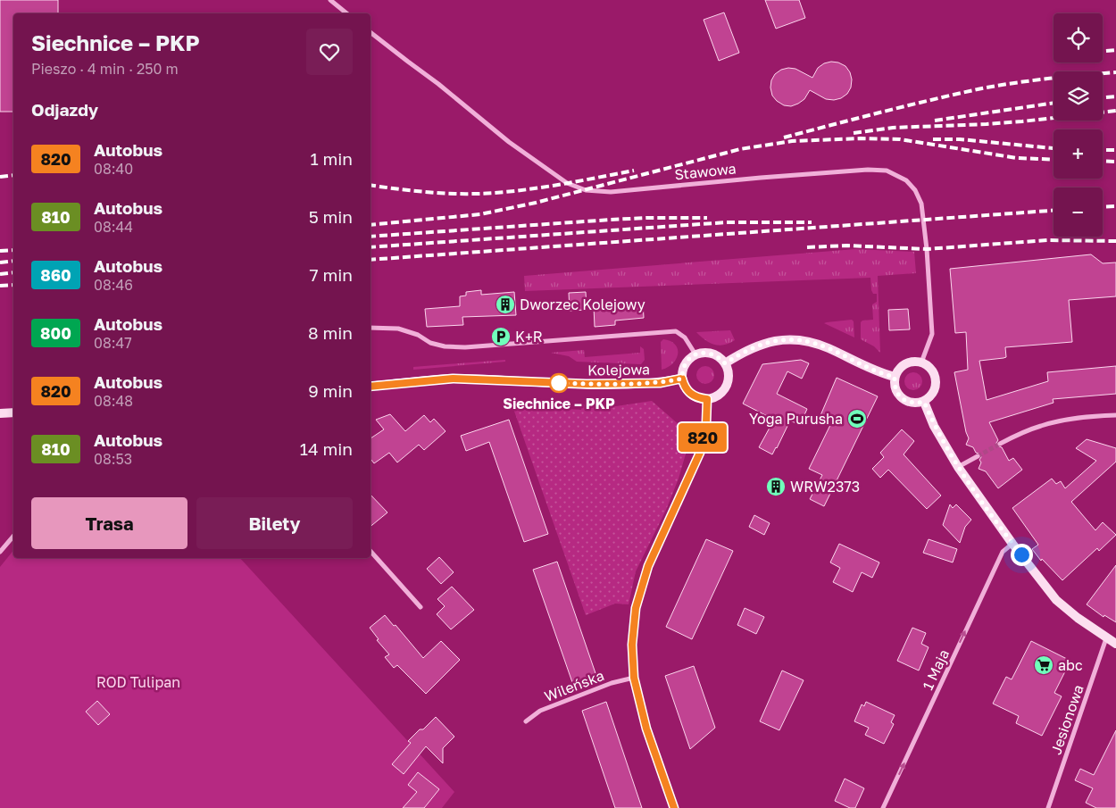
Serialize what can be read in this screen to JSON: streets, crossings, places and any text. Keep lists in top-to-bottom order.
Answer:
{
  "streets": {
    "street": [
      "Stawowa",
      "Kolejowa",
      "1 Maja",
      "Wileńska",
      "Jesionowa"
    ]
  },
  "one_way": ["1 Maja"],
  "parks": ["ROD Tulipan"],
  "places": {
    "building": ["Dworzec Kolejowy", "WRW2373"],
    "parking": ["K+R"],
    "other": ["Siechnice – PKP"],
    "sports": ["Yoga Purusha"],
    "supermarket": ["abc"]
  },
  "lines": ["bus line 820"],
  "page": {
    "on_map": "820",
    "map_buttons": ["+", "−"],
    "heading": [
      ["Siechnice – PKP", "Pieszo · 4 min · 250 m"],
      "Odjazdy"
    ],
    "list": [
      {
        "mark": "820",
        "name": "Autobus",
        "note": "08:40",
        "value": "1 min"
      },
      {
        "mark": "810",
        "name": "Autobus",
        "note": "08:44",
        "value": "5 min"
      },
      {
        "mark": "860",
        "name": "Autobus",
        "note": "08:46",
        "value": "7 min"
      },
      {
        "mark": "800",
        "name": "Autobus",
        "note": "08:47",
        "value": "8 min"
      },
      {
        "mark": "820",
        "name": "Autobus",
        "note": "08:48",
        "value": "9 min"
      },
      {
        "mark": "810",
        "name": "Autobus",
        "note": "08:53",
        "value": "14 min"
      }
    ],
    "buttons": ["Trasa", "Bilety"]
  }
}
